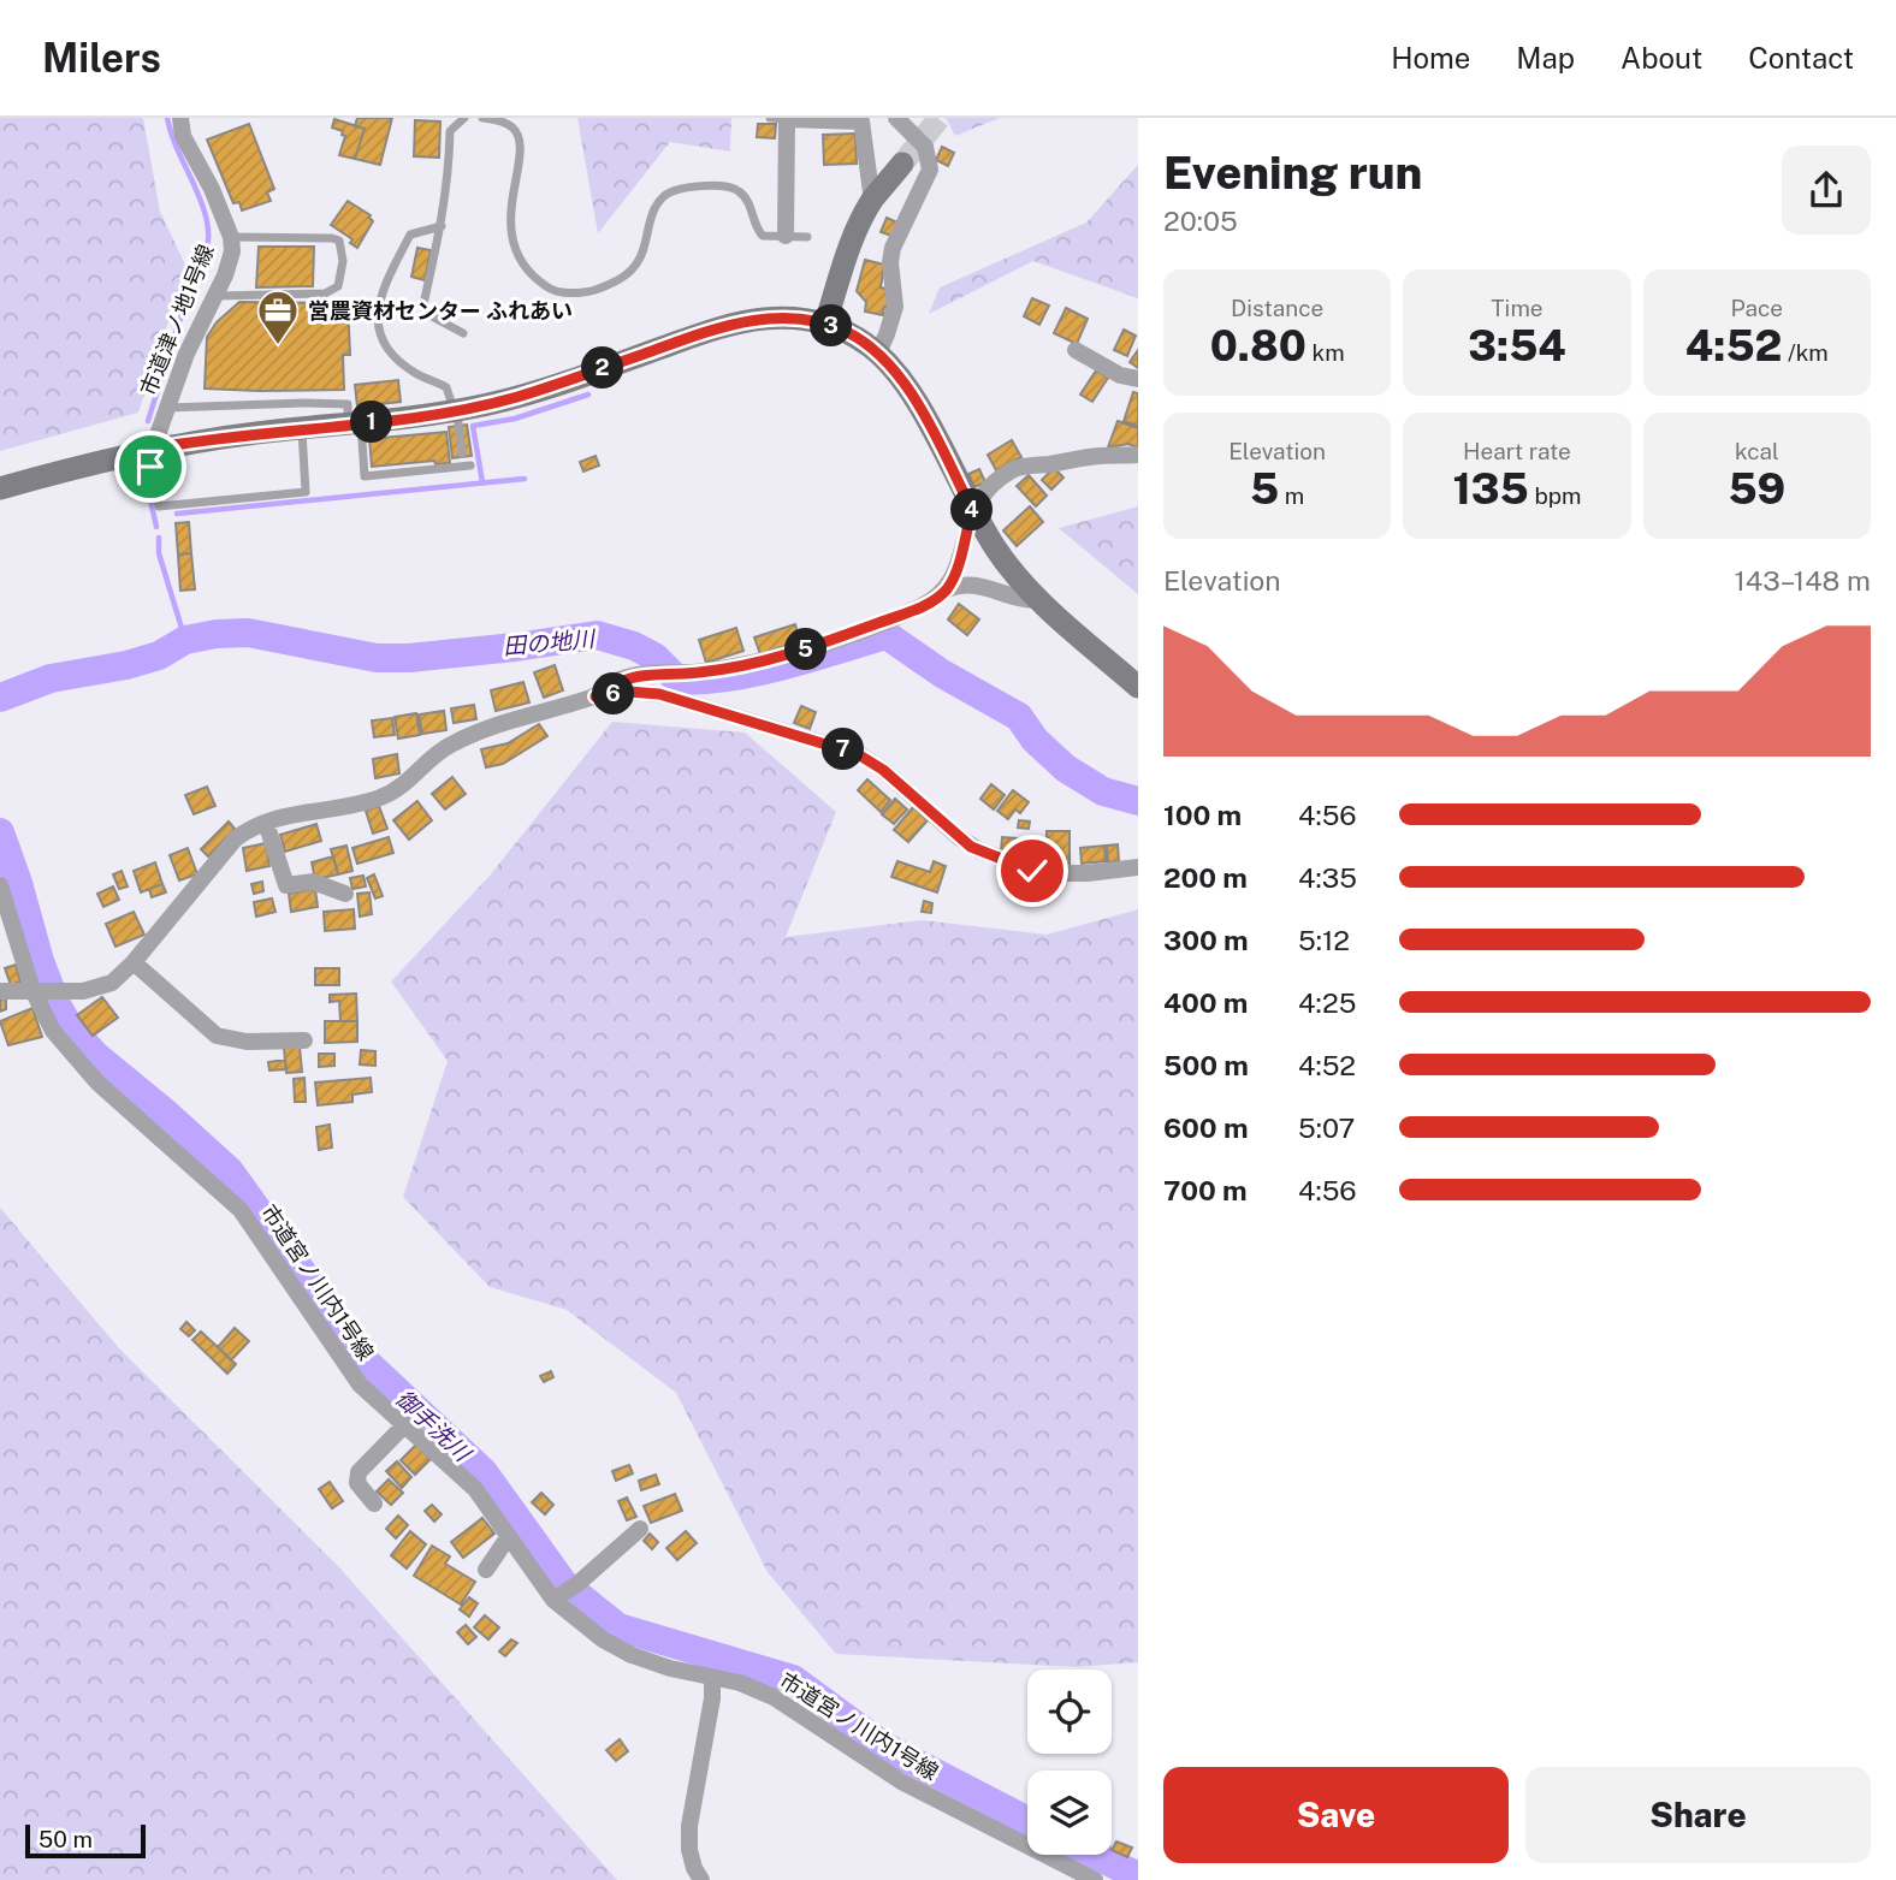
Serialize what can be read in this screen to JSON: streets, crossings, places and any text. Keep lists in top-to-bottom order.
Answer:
{
  "streets": {
    "street": ["市道津ノ地1号線", "市道宮ノ川内1号線"]
  },
  "water": ["田の地川", "御手洗川"],
  "places": {
    "office": ["営農資材センター ふれあい"]
  },
  "scale_bar": "50 m",
  "page": {
    "header": "Milers",
    "nav": [
      "Home",
      "Map",
      "About",
      "Contact"
    ],
    "heading": ["Evening run", "20:05"],
    "stats": [
      ["Distance", "0.80 km"],
      ["Time", "3:54"],
      ["Pace", "4:52 /km"],
      ["Elevation", "5 m"],
      ["Heart rate", "135 bpm"],
      ["kcal", "59"]
    ],
    "pins": [
      "3",
      "2",
      "1",
      "4",
      "5",
      "6",
      "7"
    ],
    "chart": ["Elevation", "143–148 m"],
    "list": [
      {
        "name": "100 m",
        "note": "4:56"
      },
      {
        "name": "200 m",
        "note": "4:35"
      },
      {
        "name": "300 m",
        "note": "5:12"
      },
      {
        "name": "400 m",
        "note": "4:25"
      },
      {
        "name": "500 m",
        "note": "4:52"
      },
      {
        "name": "600 m",
        "note": "5:07"
      },
      {
        "name": "700 m",
        "note": "4:56"
      }
    ],
    "buttons": ["Save", "Share"],
    "scale": "50 m"
  }
}
